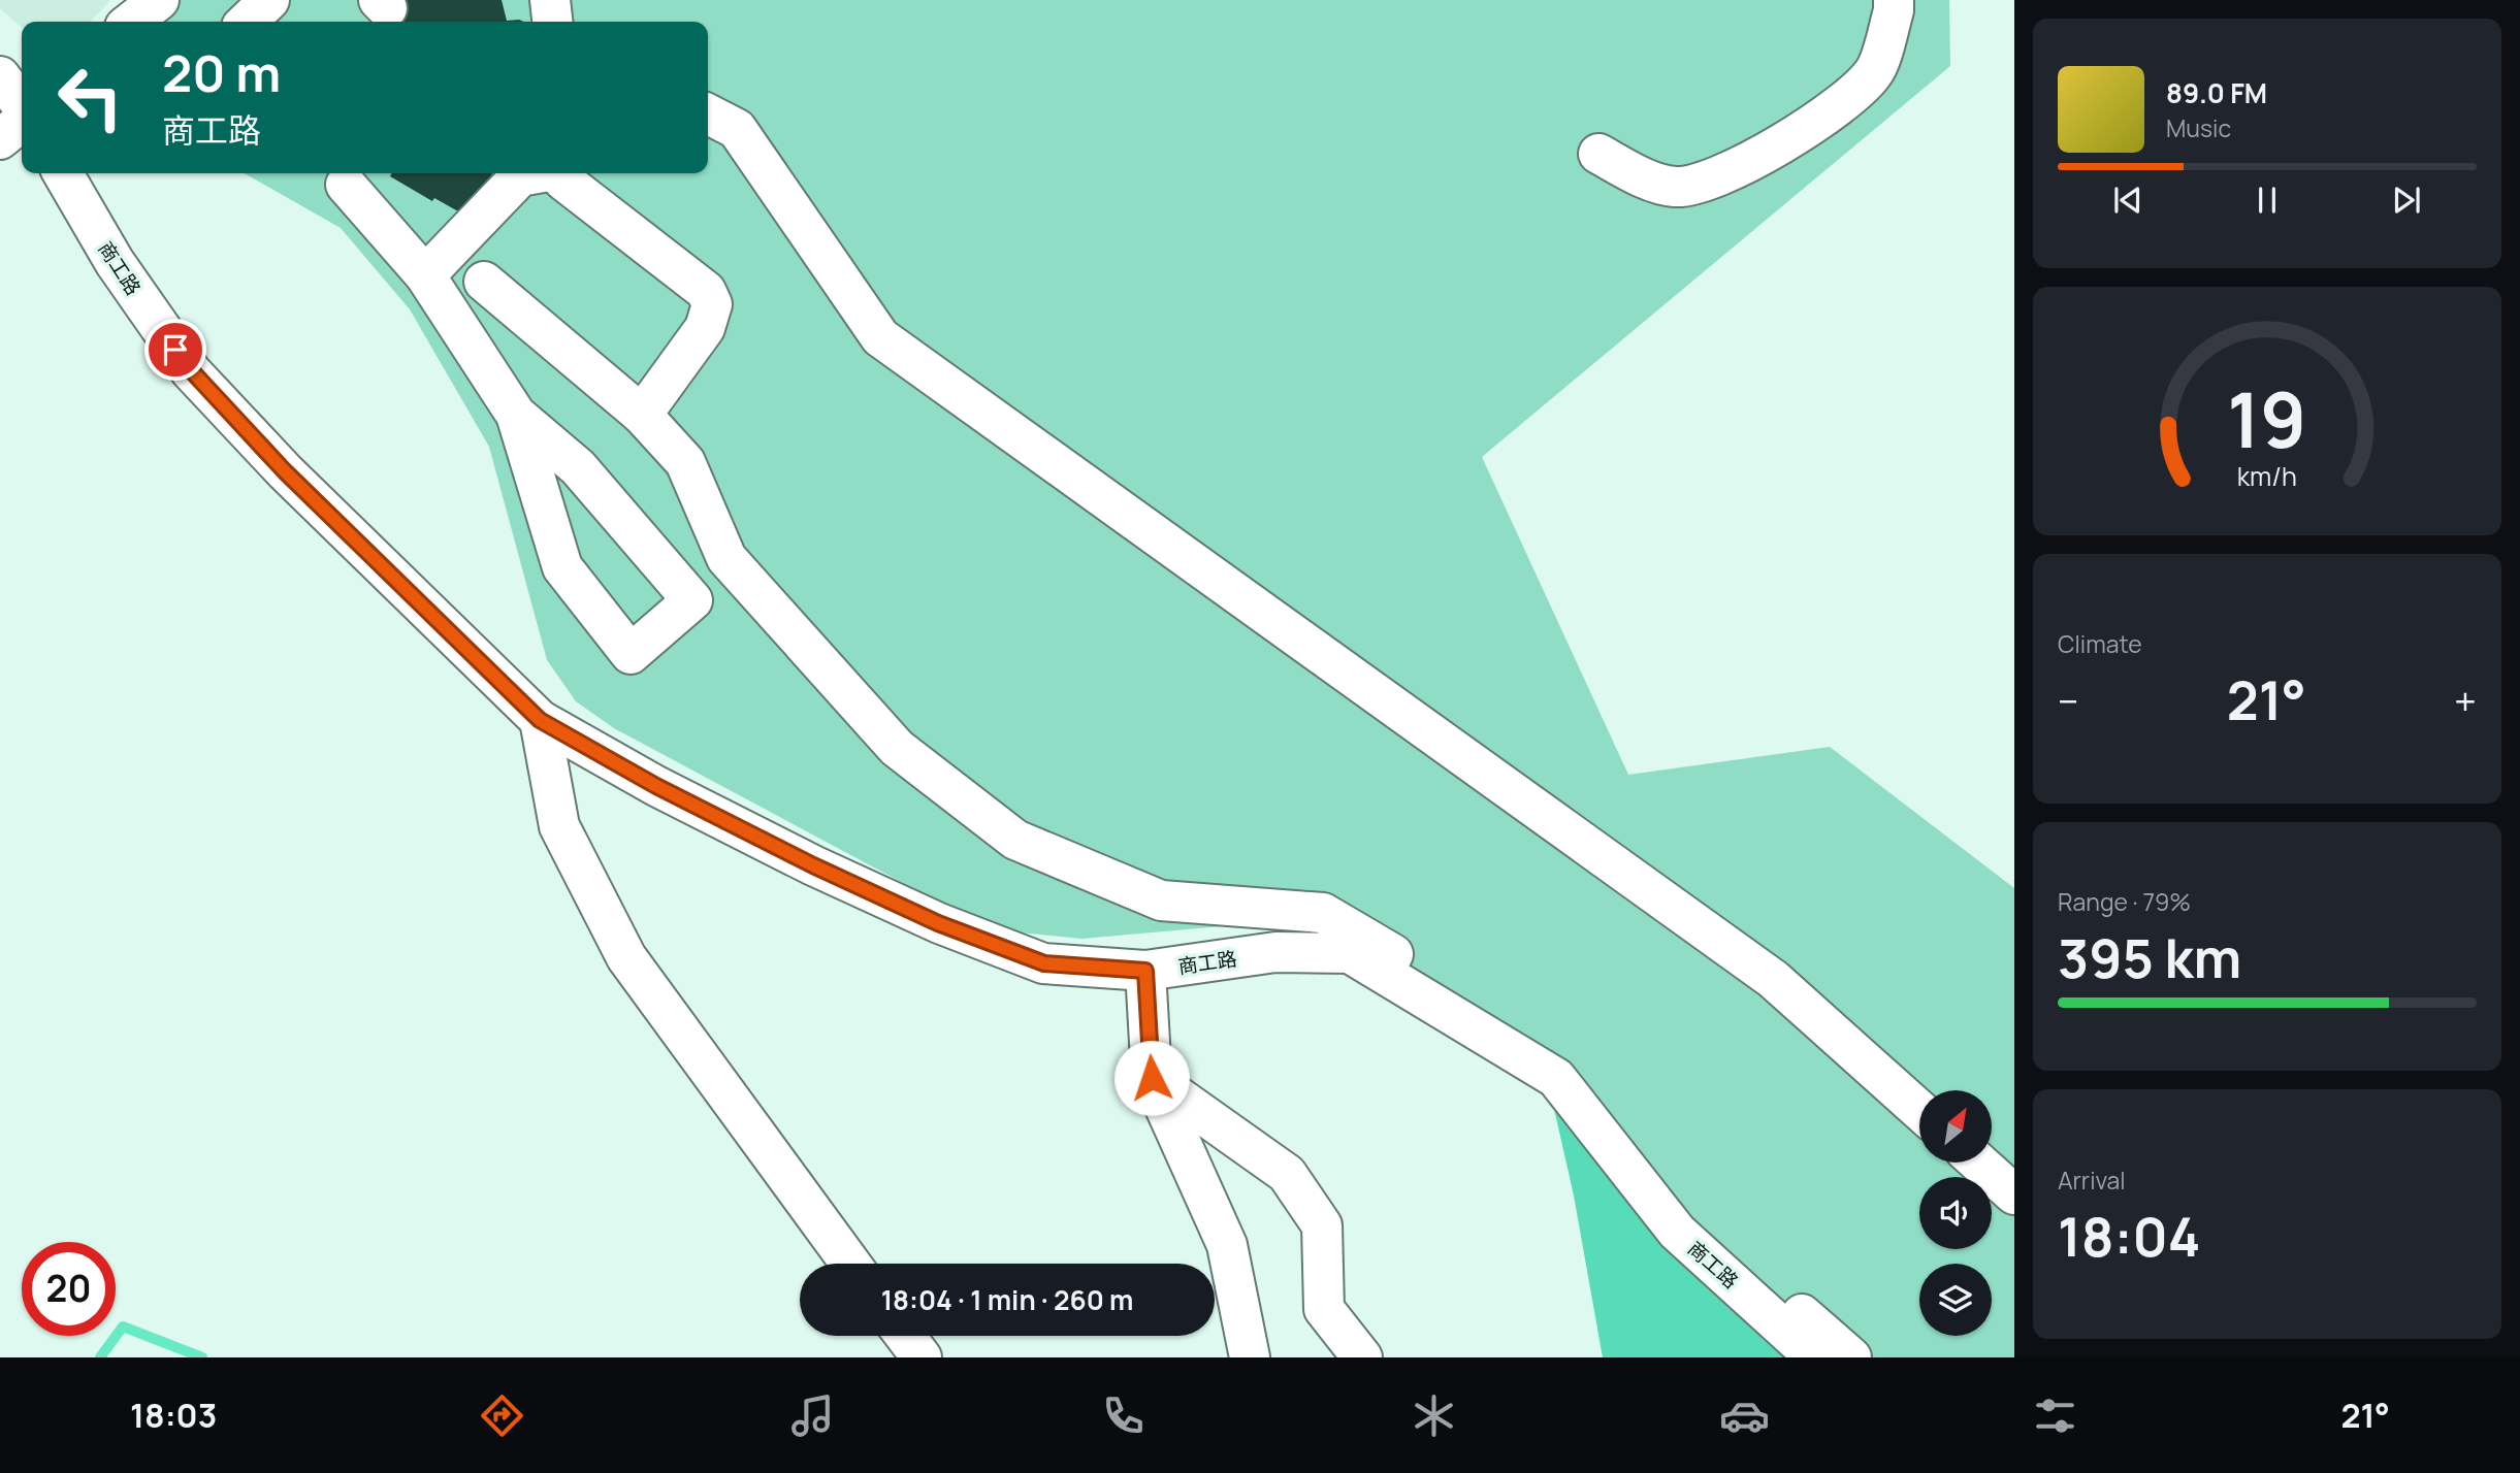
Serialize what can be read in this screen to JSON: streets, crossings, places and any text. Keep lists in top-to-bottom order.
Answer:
{
  "streets": {
    "street": ["商工路"]
  },
  "north": "top right",
  "page": {
    "turn": ["20 m", "商工路"],
    "song": ["89.0 FM", "Music"],
    "tile": [
      "Climate",
      ["Range · 79%", "395 km"],
      ["Arrival", "18:04"]
    ],
    "heat": ["−", "21°", "+"],
    "limit": "20",
    "trip": "18:04 · 1 min · 260 m",
    "tabs": ["18:03", "21°"],
    "gauge": ["19", "km/h"]
  }
}
